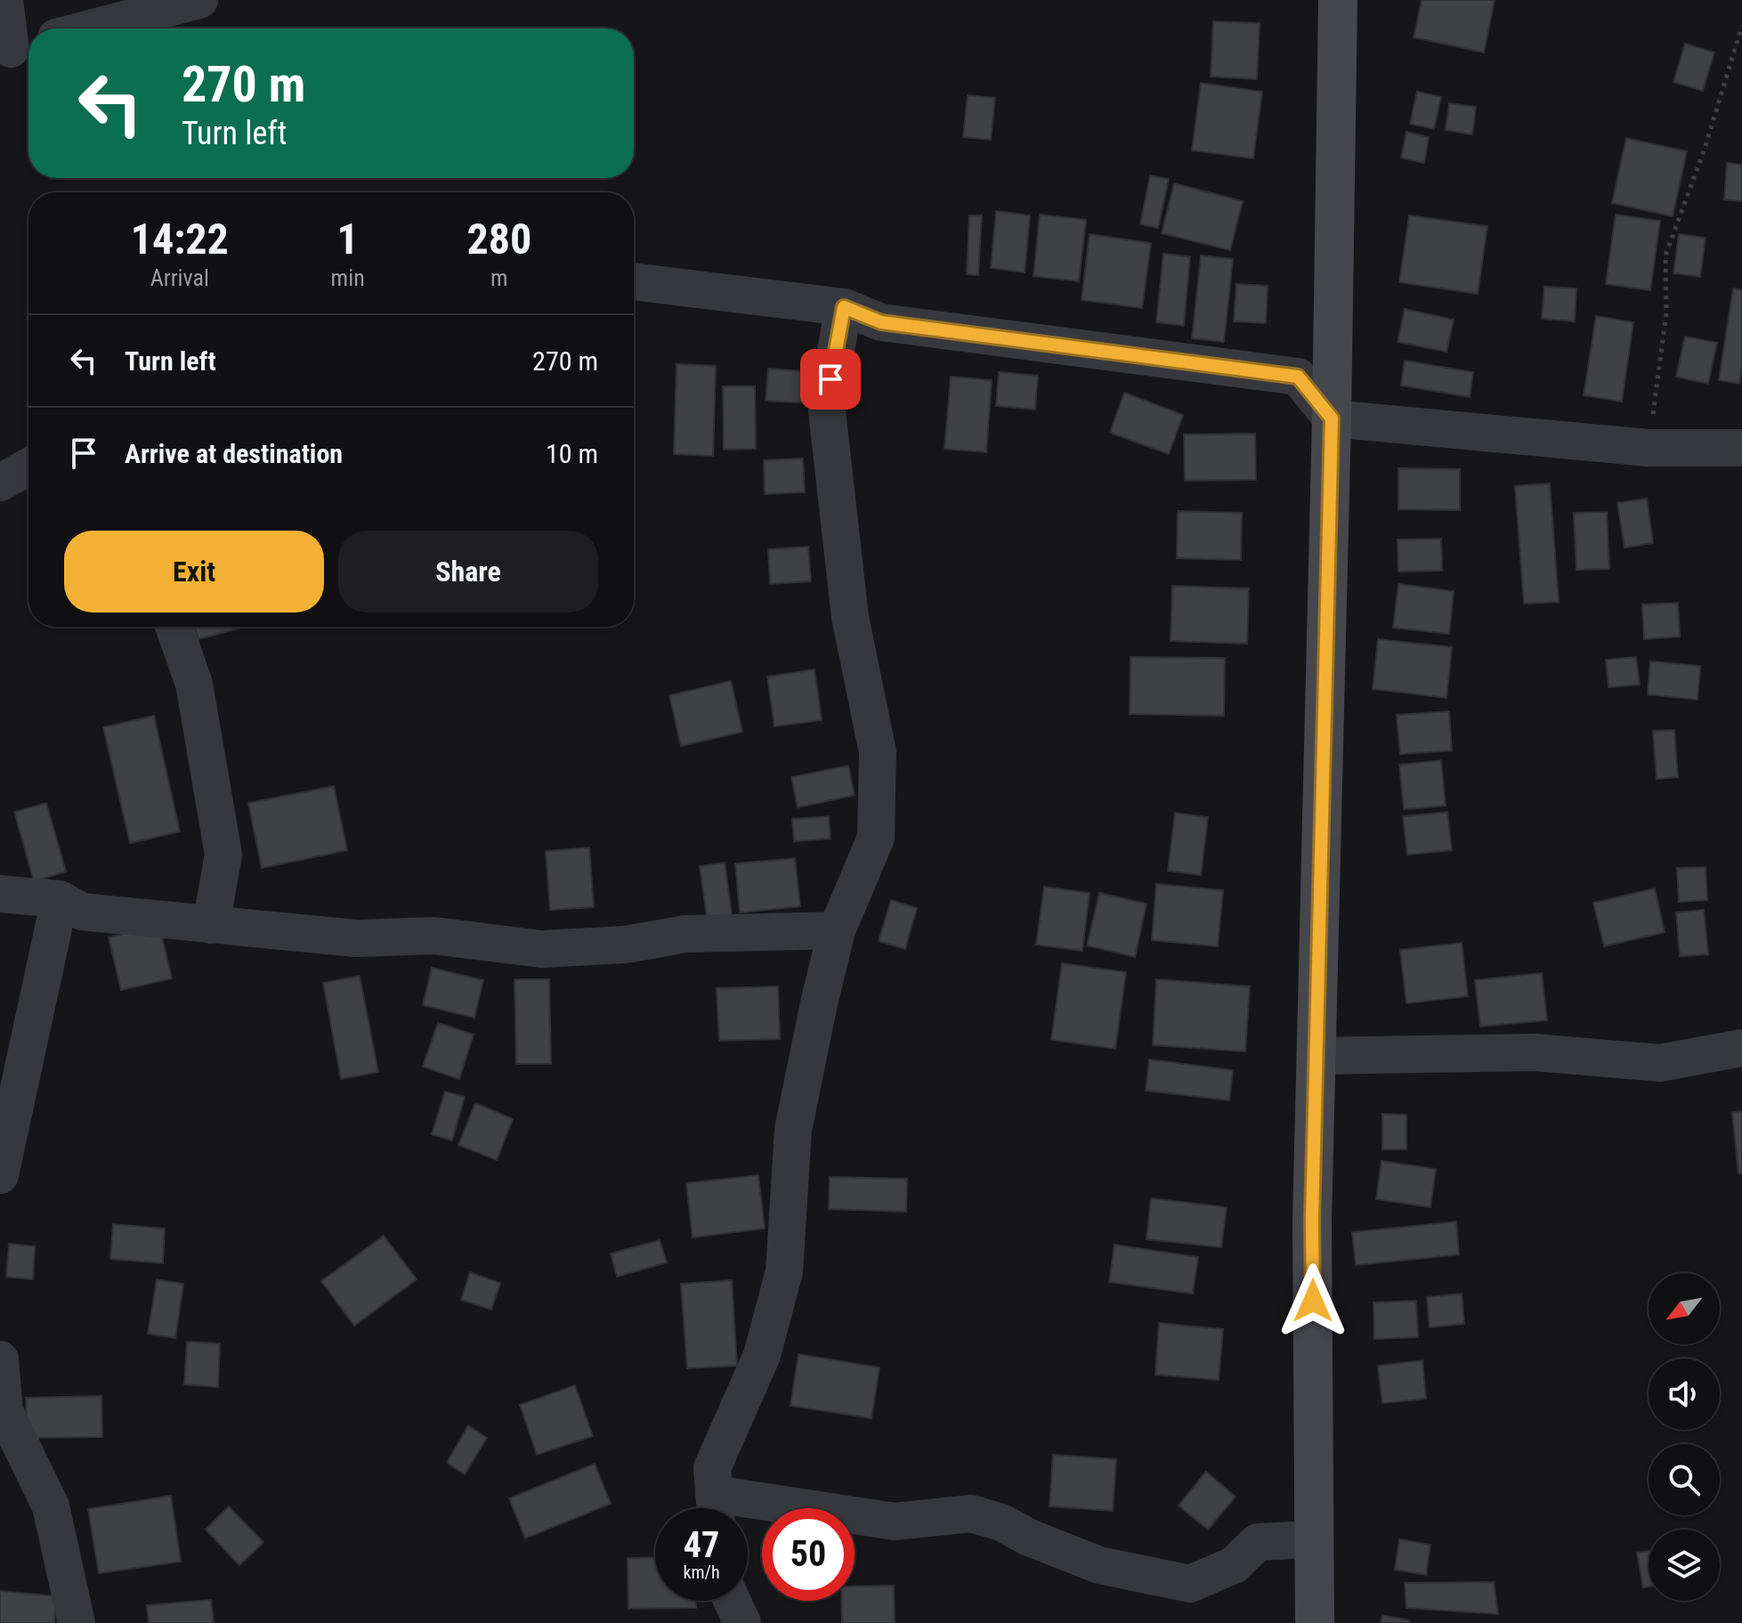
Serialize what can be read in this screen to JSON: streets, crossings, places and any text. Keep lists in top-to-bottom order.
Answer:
{
  "north": "bottom left",
  "page": {
    "turn": ["270 m", "Turn left"],
    "eta": [
      "14:22",
      "Arrival",
      "1",
      "min",
      "280",
      "m"
    ],
    "list": [
      {
        "name": "Turn left",
        "value": "270 m"
      },
      {
        "name": "Arrive at destination",
        "value": "10 m"
      }
    ],
    "buttons": ["Exit", "Share"],
    "speed": "47 km/h",
    "limit": "50"
  }
}
